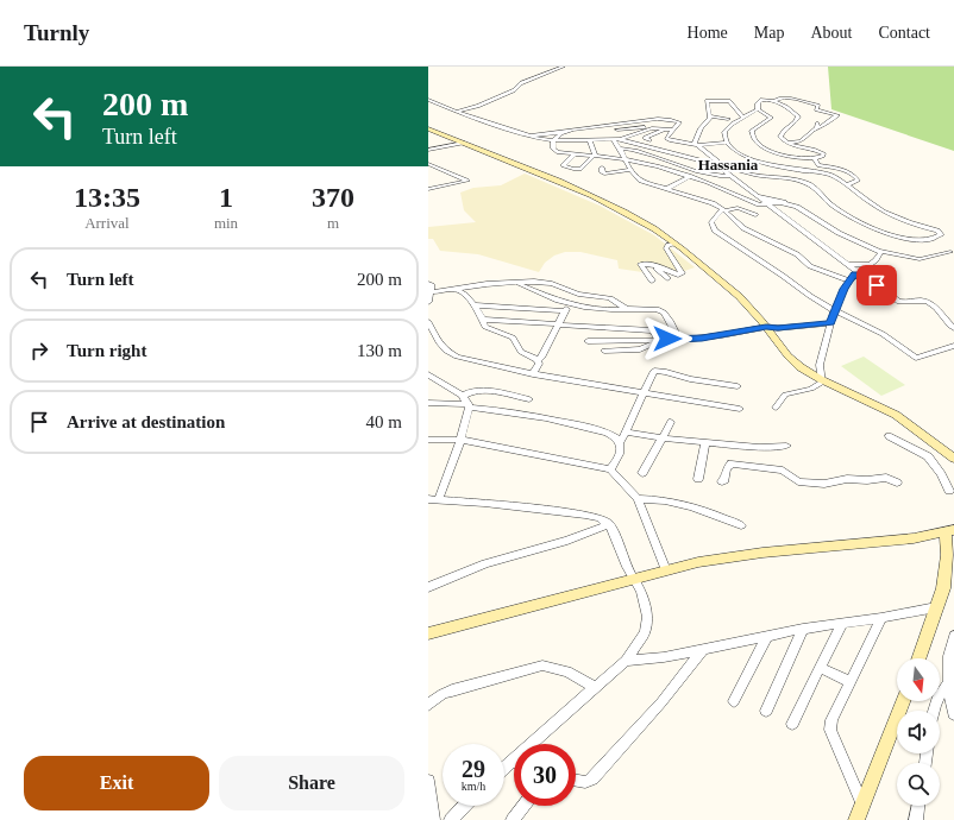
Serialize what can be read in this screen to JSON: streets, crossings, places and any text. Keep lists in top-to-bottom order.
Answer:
{
  "districts": ["Hassania"],
  "north": "bottom",
  "page": {
    "header": "Turnly",
    "nav": [
      "Home",
      "Map",
      "About",
      "Contact"
    ],
    "turn": ["200 m", "Turn left"],
    "eta": [
      "13:35",
      "Arrival",
      "1",
      "min",
      "370",
      "m"
    ],
    "list": [
      {
        "name": "Turn left",
        "value": "200 m"
      },
      {
        "name": "Turn right",
        "value": "130 m"
      },
      {
        "name": "Arrive at destination",
        "value": "40 m"
      }
    ],
    "speed": "29 km/h",
    "limit": "30",
    "buttons": ["Exit", "Share"]
  }
}
